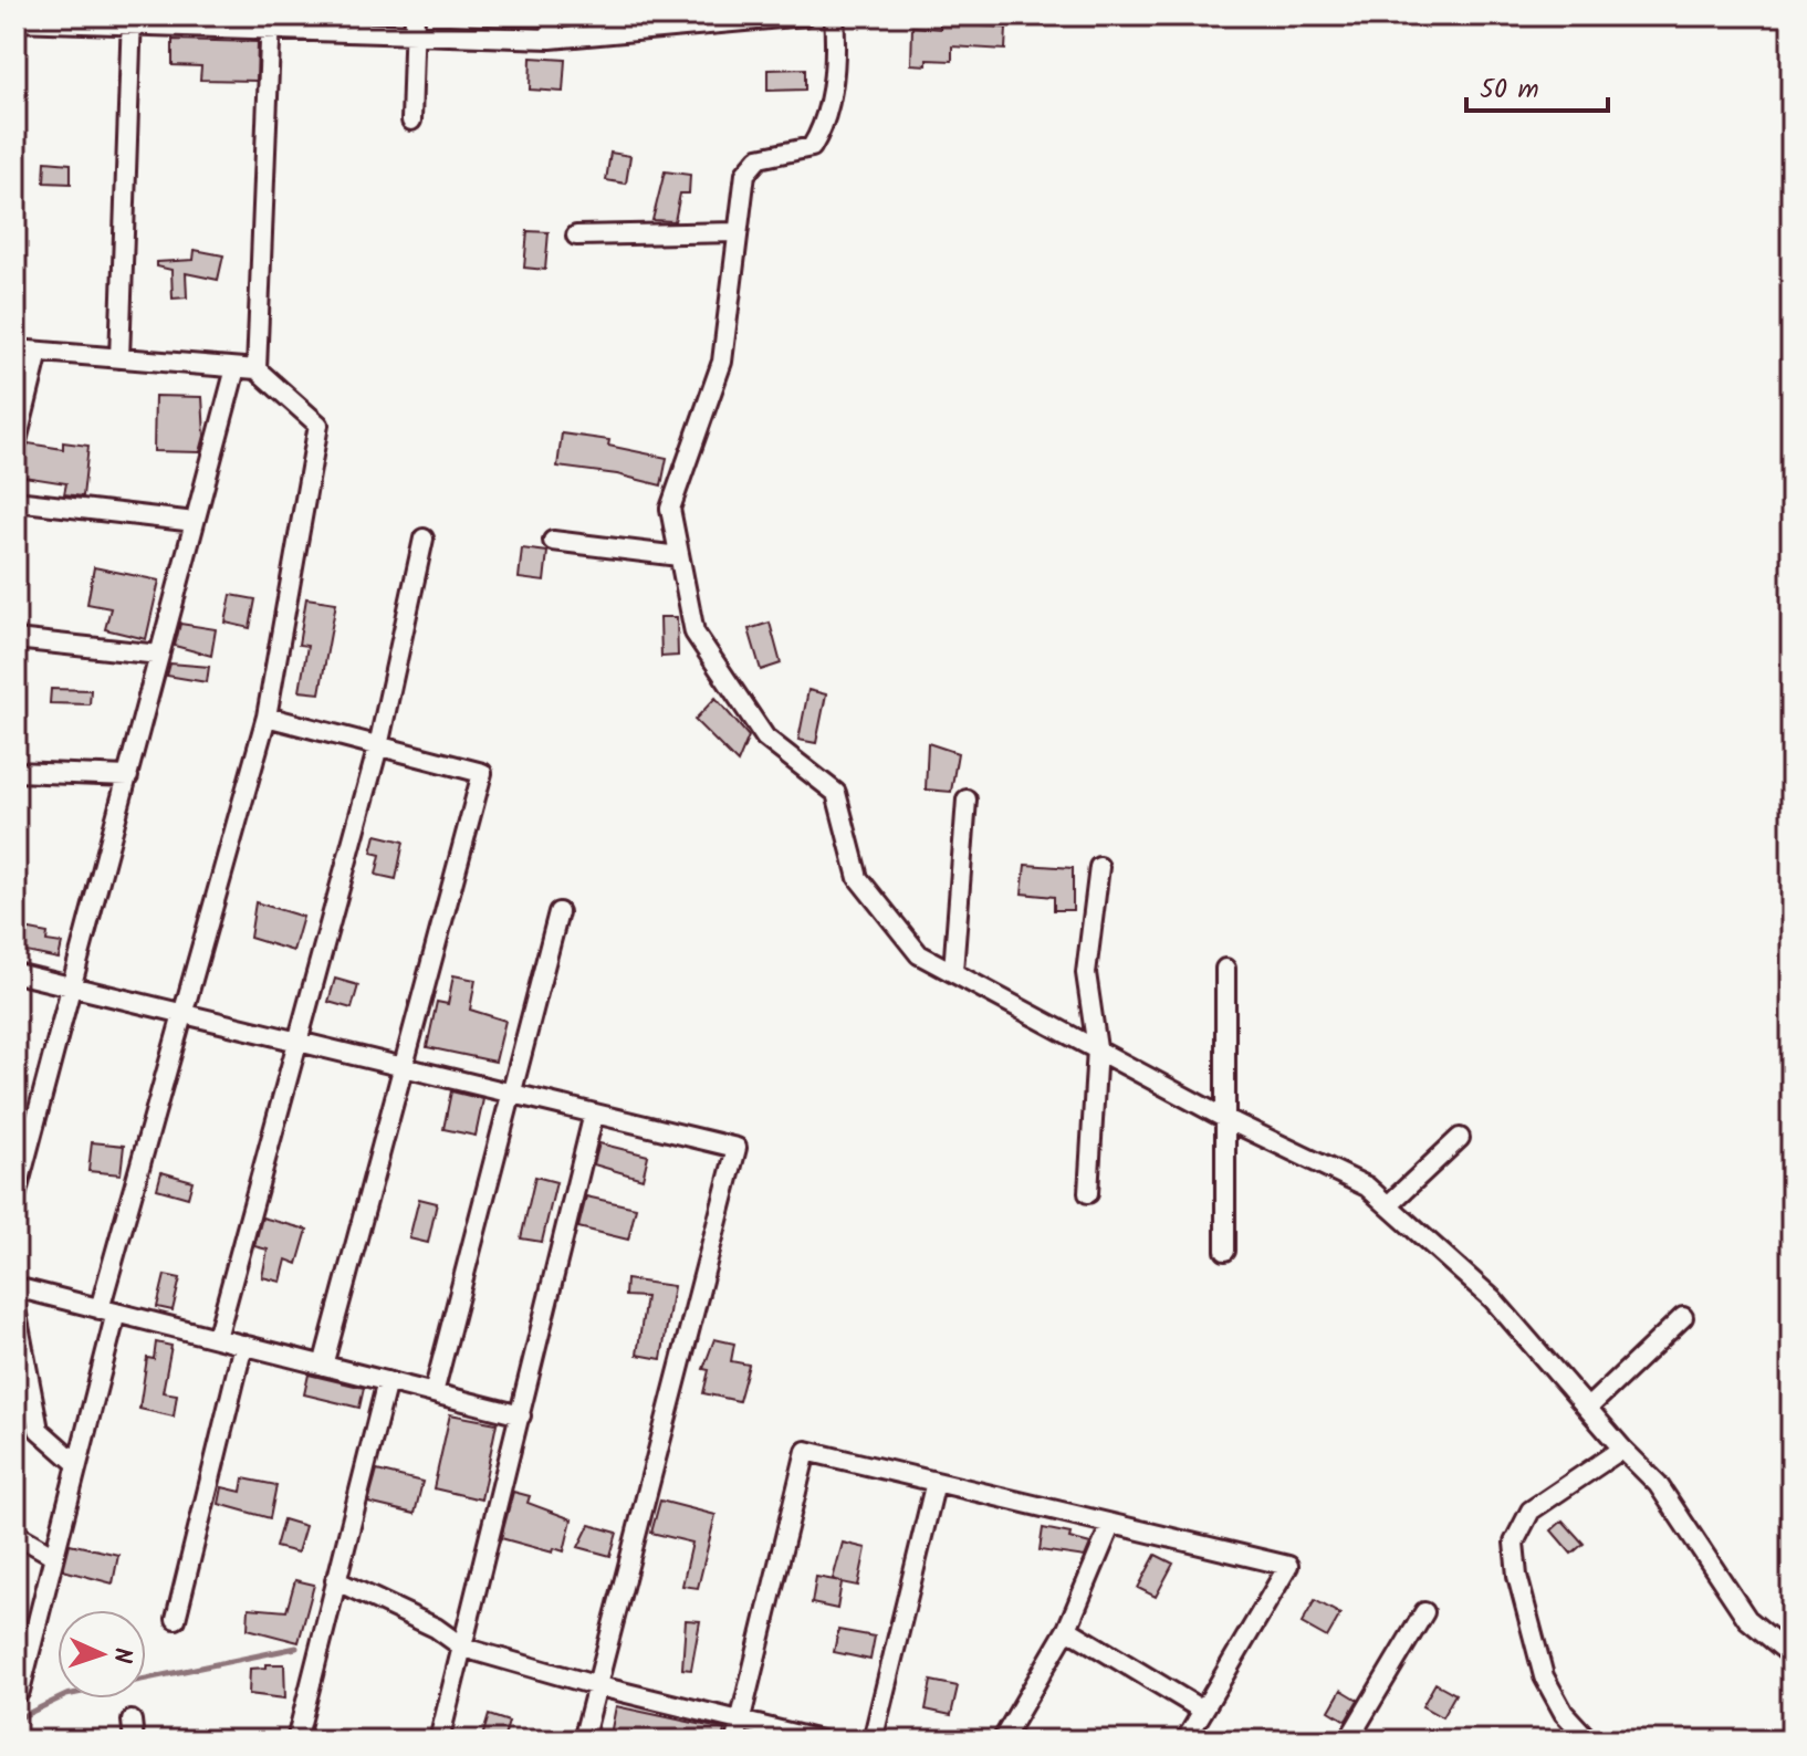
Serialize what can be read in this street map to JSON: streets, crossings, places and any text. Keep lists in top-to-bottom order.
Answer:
{
  "scale_bar": "50 m",
  "north": "right"
}
